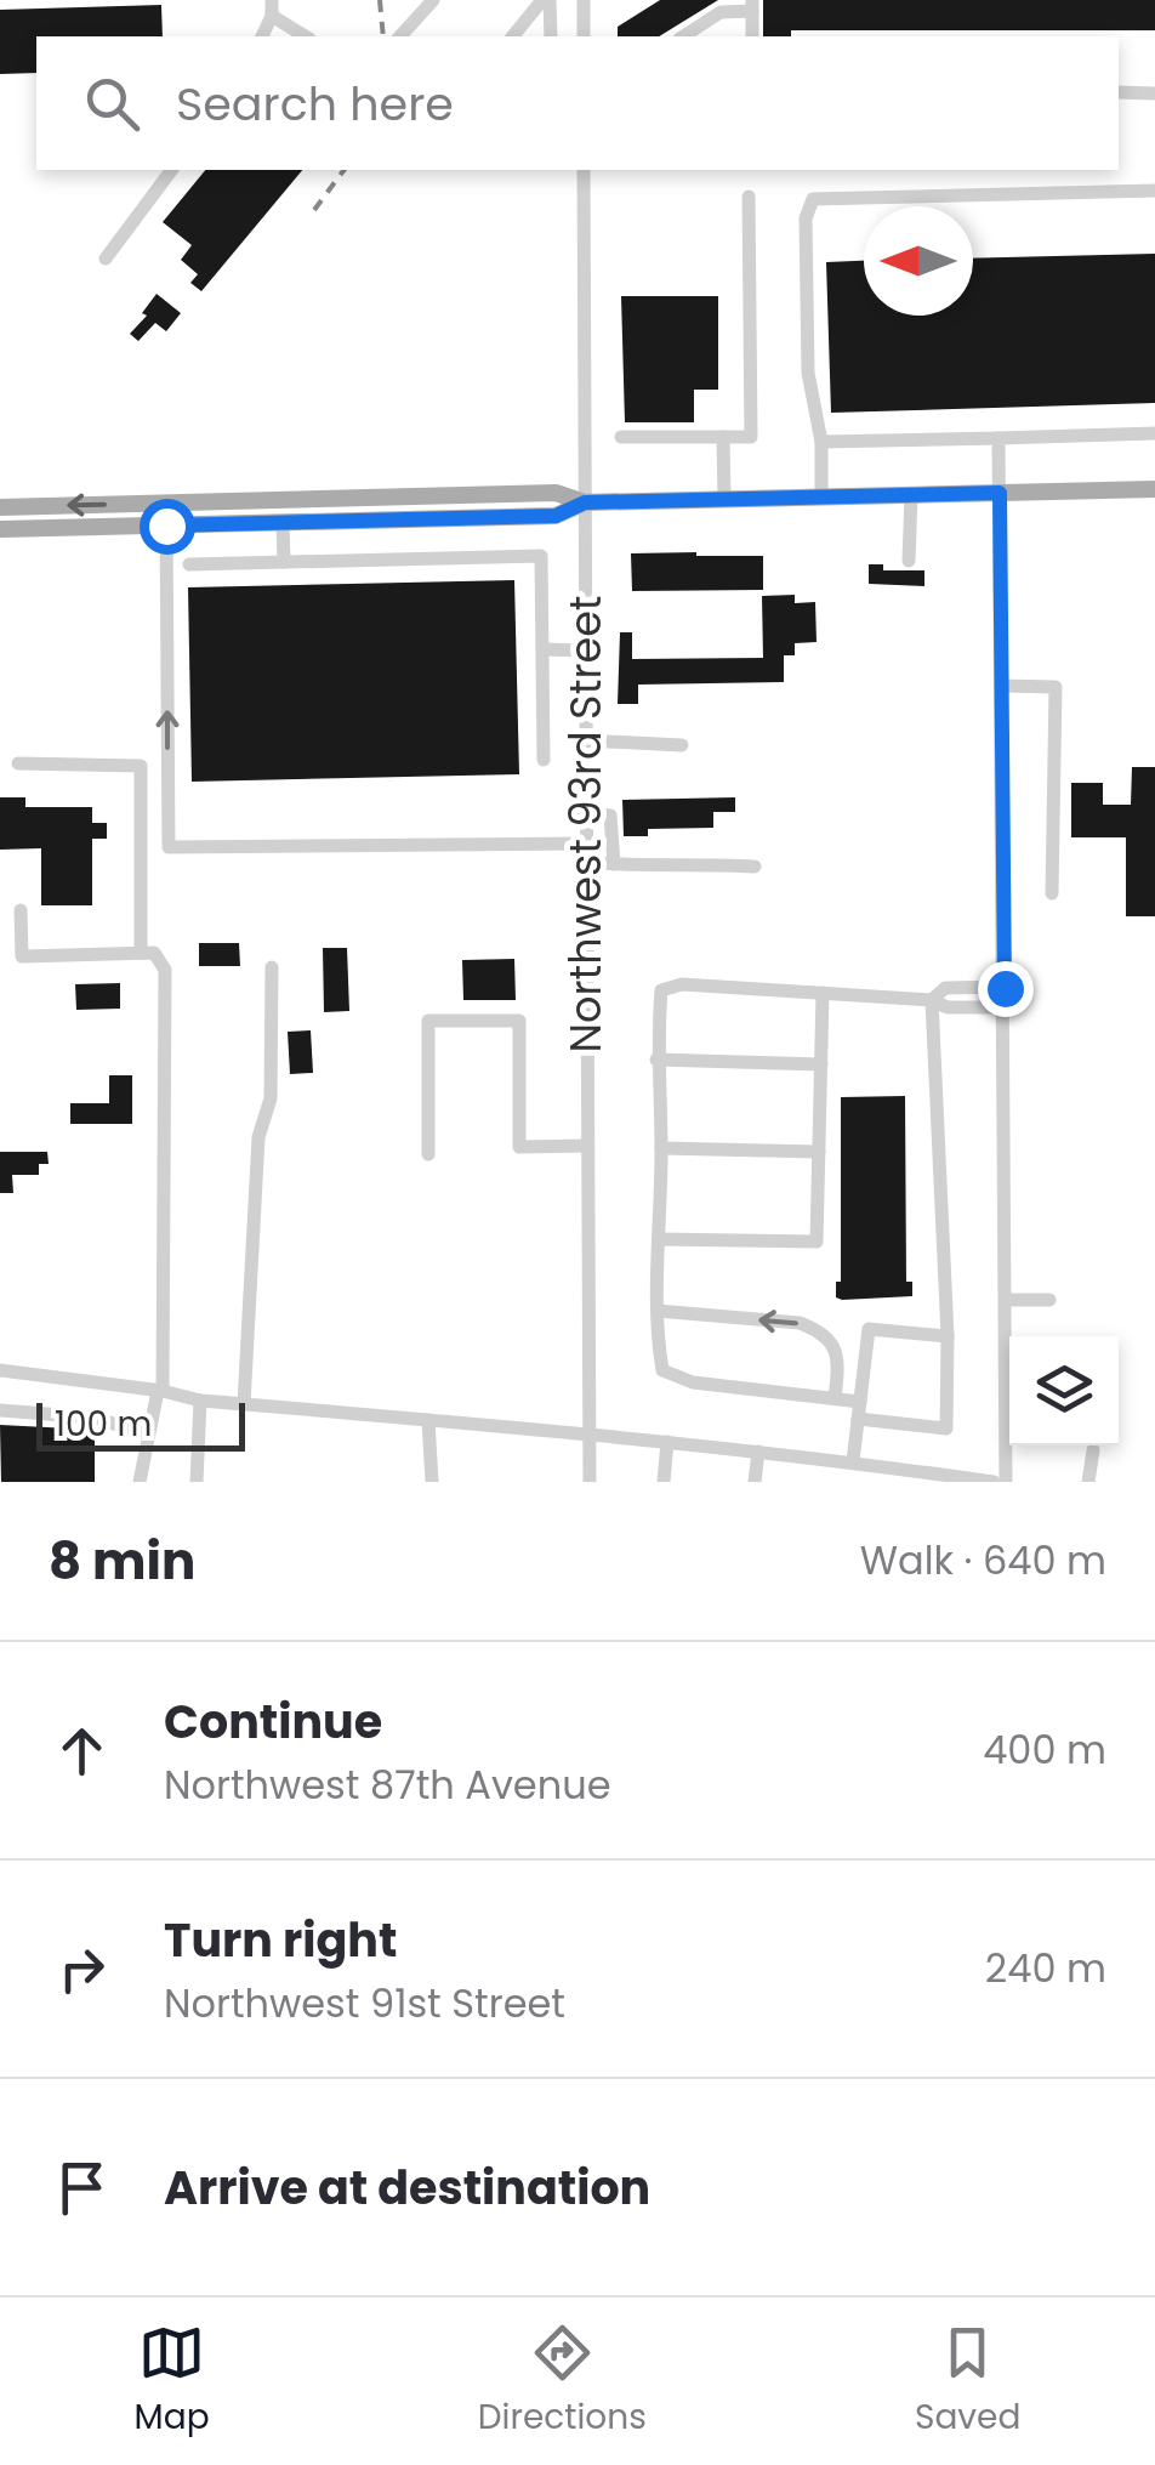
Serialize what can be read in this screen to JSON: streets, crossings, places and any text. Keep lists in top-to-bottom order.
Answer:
{
  "streets": {
    "street": ["Northwest 93rd Street"]
  },
  "scale_bar": "100 m",
  "north": "left",
  "page": {
    "search": "Search here",
    "scale": "100 m",
    "heading": ["8 min", "Walk · 640 m"],
    "list": [
      ["Continue", "Northwest 87th Avenue", "400 m"],
      ["Turn right", "Northwest 91st Street", "240 m"],
      "Arrive at destination"
    ],
    "nav": ["Map", "Directions", "Saved"]
  }
}
